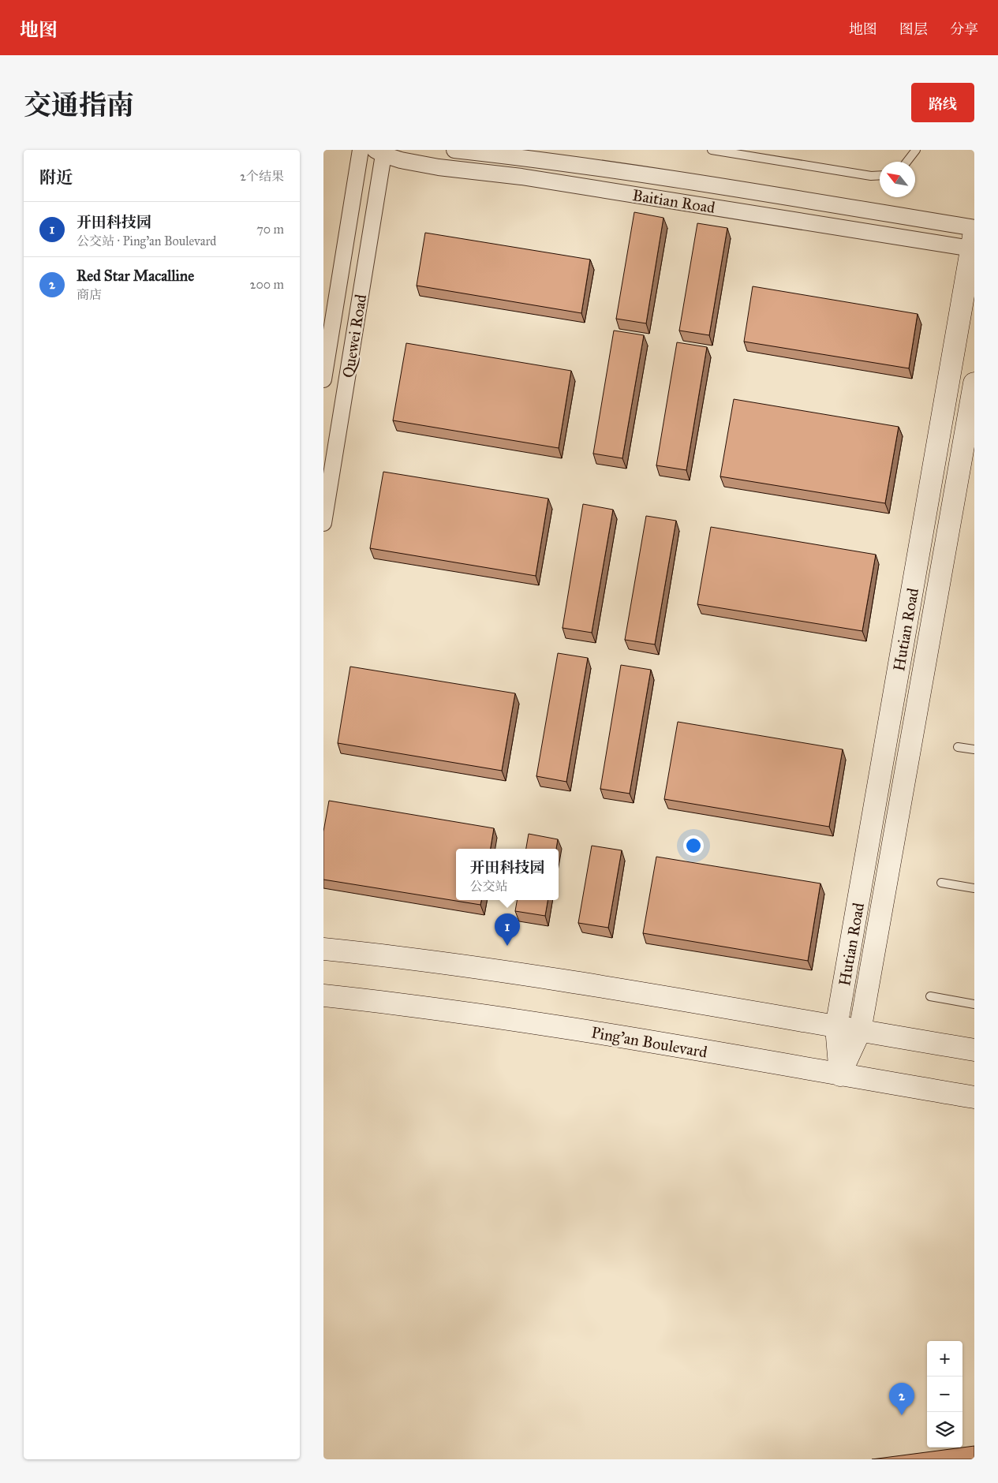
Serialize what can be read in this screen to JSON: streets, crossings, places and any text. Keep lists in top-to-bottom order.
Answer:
{
  "streets": {
    "street": [
      "Baitian Road",
      "Quewei Road",
      "Hutian Road",
      "Ping'an Boulevard"
    ]
  },
  "crossings": [
    ["Baitian Road", "Quewei Road"],
    ["Baitian Road", "Hutian Road"],
    ["Hutian Road", "Ping'an Boulevard"]
  ],
  "north": "top left",
  "page": {
    "header": "地图",
    "nav": ["地图", "图层", "分享"],
    "title": "交通指南",
    "buttons": "路线",
    "heading": ["附近", "2个结果"],
    "list": [
      {
        "mark": "1",
        "name": "开田科技园",
        "note": "公交站 · Ping'an Boulevard",
        "value": "70 m"
      },
      {
        "mark": "2",
        "name": "Red Star Macalline",
        "note": "商店",
        "value": "200 m"
      }
    ],
    "popup": ["开田科技园", "公交站"],
    "pins": ["1", "2"],
    "map_buttons": ["+", "−"]
  }
}
